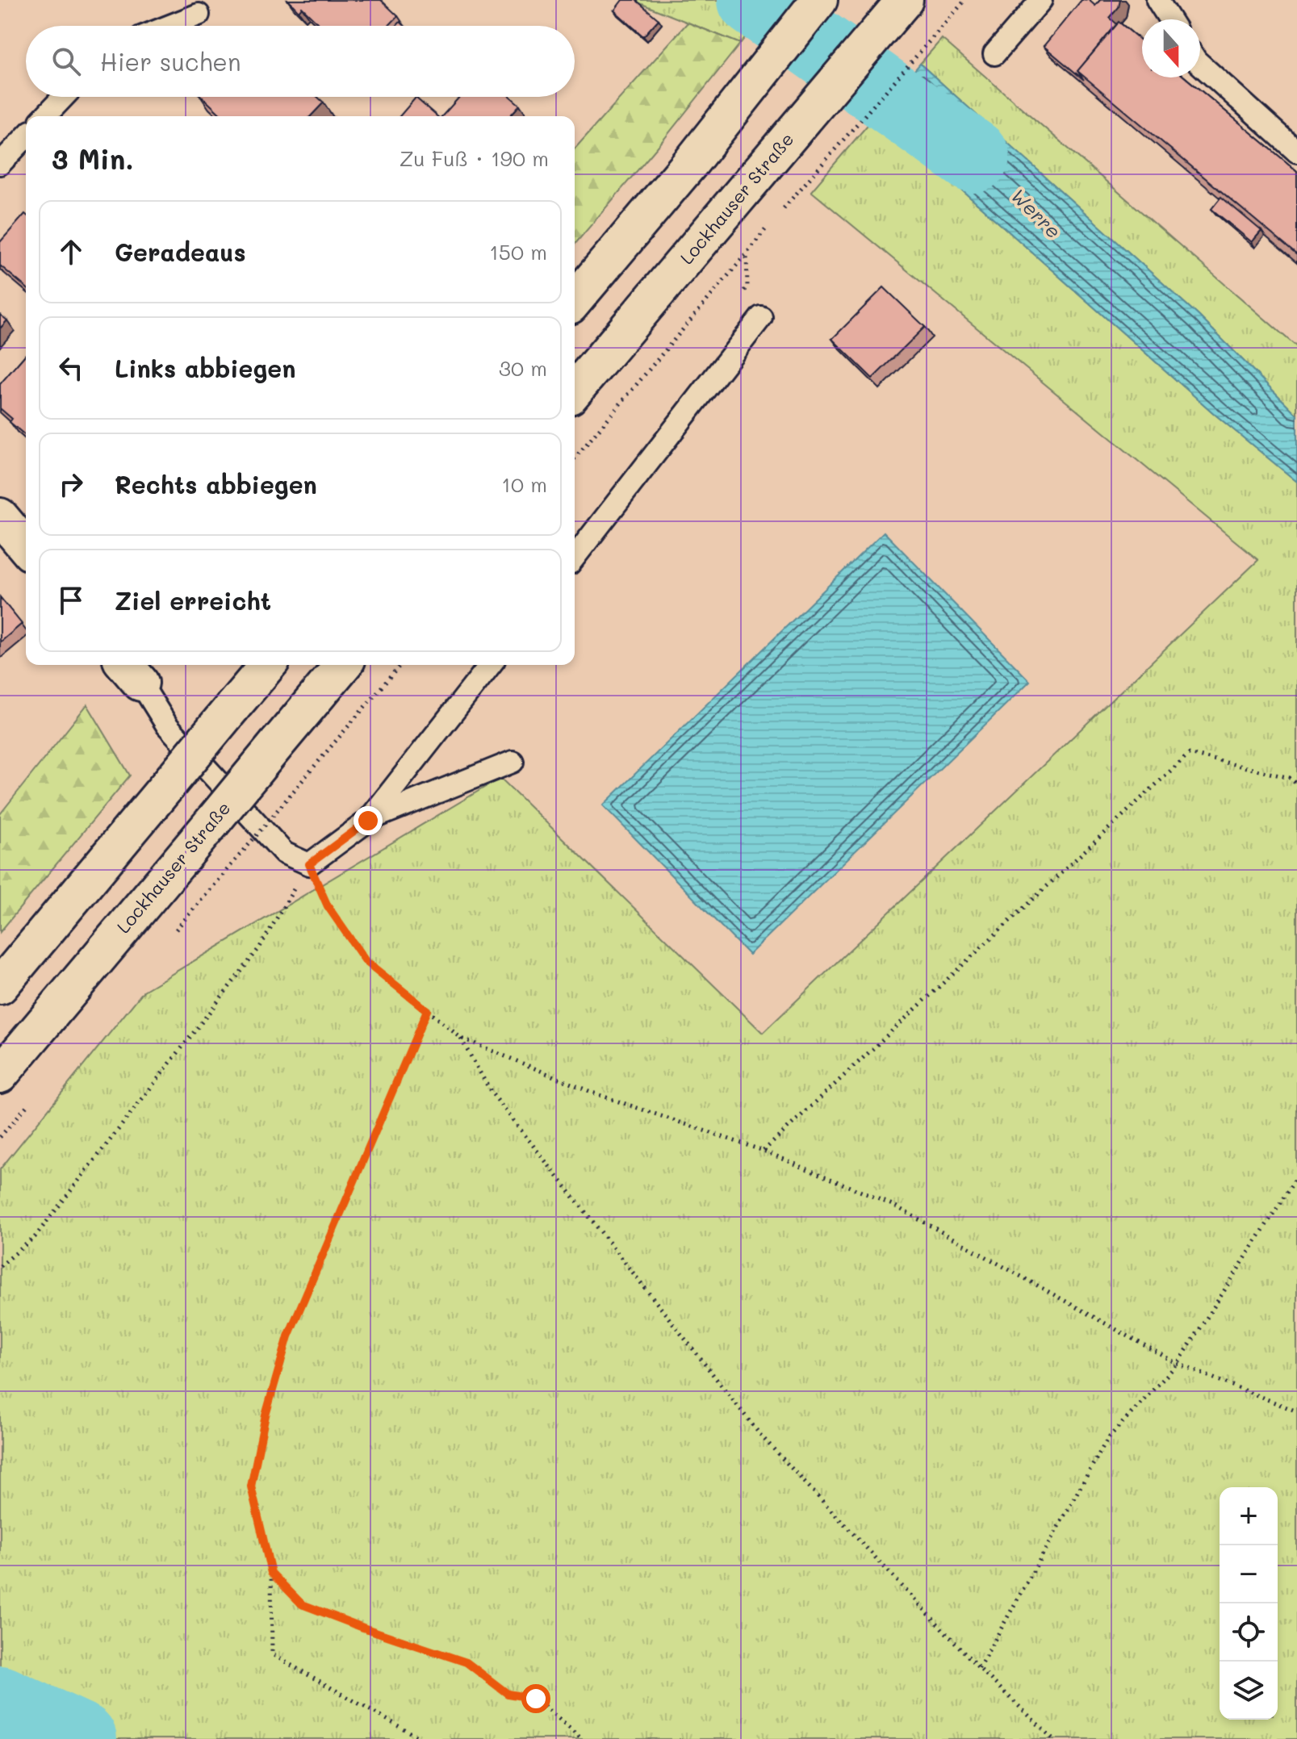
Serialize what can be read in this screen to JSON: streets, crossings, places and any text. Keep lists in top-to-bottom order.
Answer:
{
  "streets": {
    "main road": ["Lockhauser Straße"]
  },
  "water": ["Werre"],
  "north": "bottom",
  "page": {
    "search": "Hier suchen",
    "heading": ["3 Min.", "Zu Fuß · 190 m"],
    "list": [
      ["Geradeaus", "150 m"],
      ["Links abbiegen", "30 m"],
      ["Rechts abbiegen", "10 m"],
      "Ziel erreicht"
    ],
    "map_buttons": ["+", "−"]
  }
}
